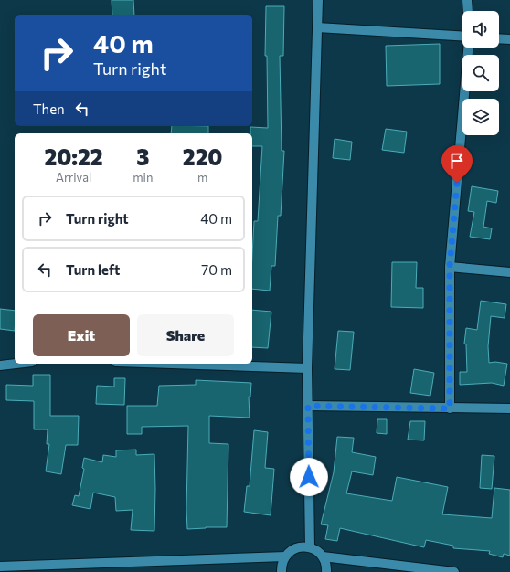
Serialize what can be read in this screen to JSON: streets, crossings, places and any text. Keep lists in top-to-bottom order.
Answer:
{
  "page": {
    "turn": ["40 m", "Turn right"],
    "then": "Then",
    "eta": [
      "20:22",
      "Arrival",
      "3",
      "min",
      "220",
      "m"
    ],
    "list": [
      {
        "name": "Turn right",
        "value": "40 m"
      },
      {
        "name": "Turn left",
        "value": "70 m"
      }
    ],
    "buttons": ["Exit", "Share"]
  }
}
